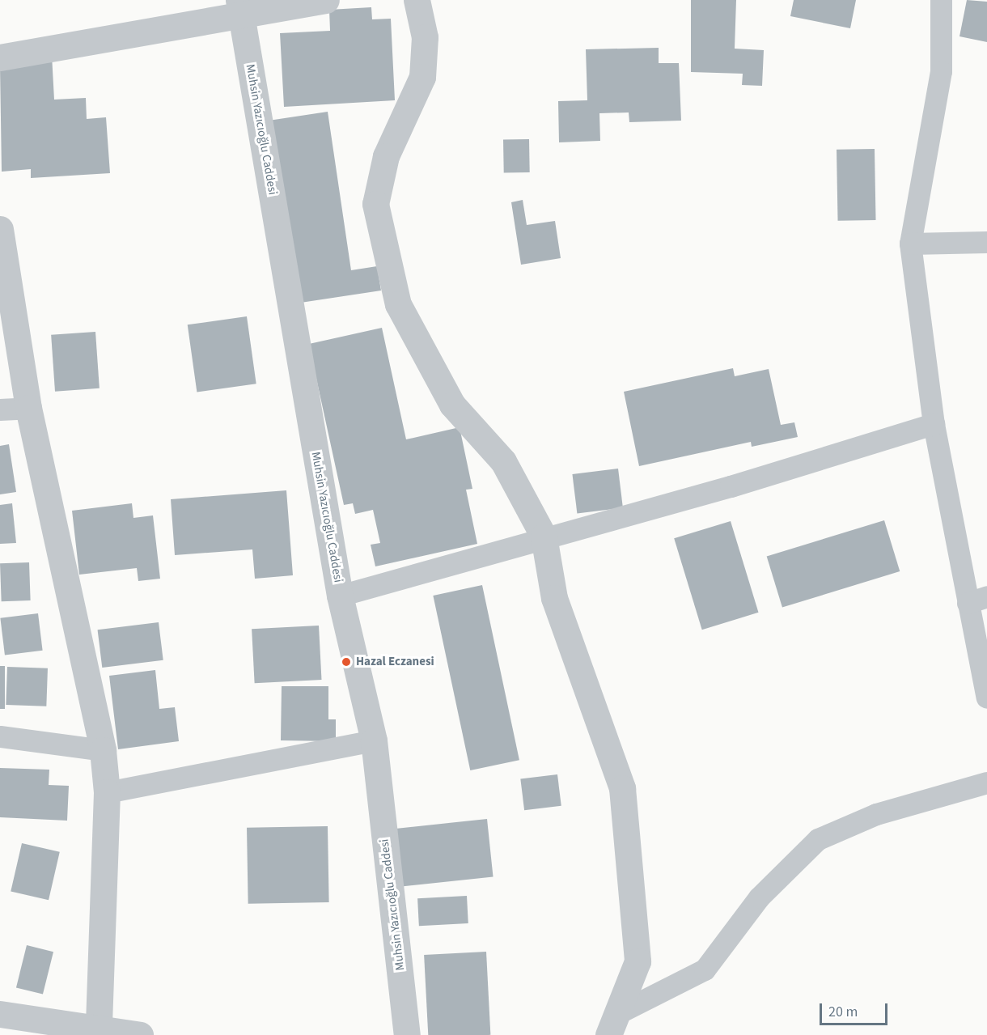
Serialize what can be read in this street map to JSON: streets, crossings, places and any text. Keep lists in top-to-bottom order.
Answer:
{
  "streets": {
    "street": ["Muhsin Yazıcıoğlu Caddesi"]
  },
  "places": ["Hazal Eczanesi"],
  "scale_bar": "20 m"
}
